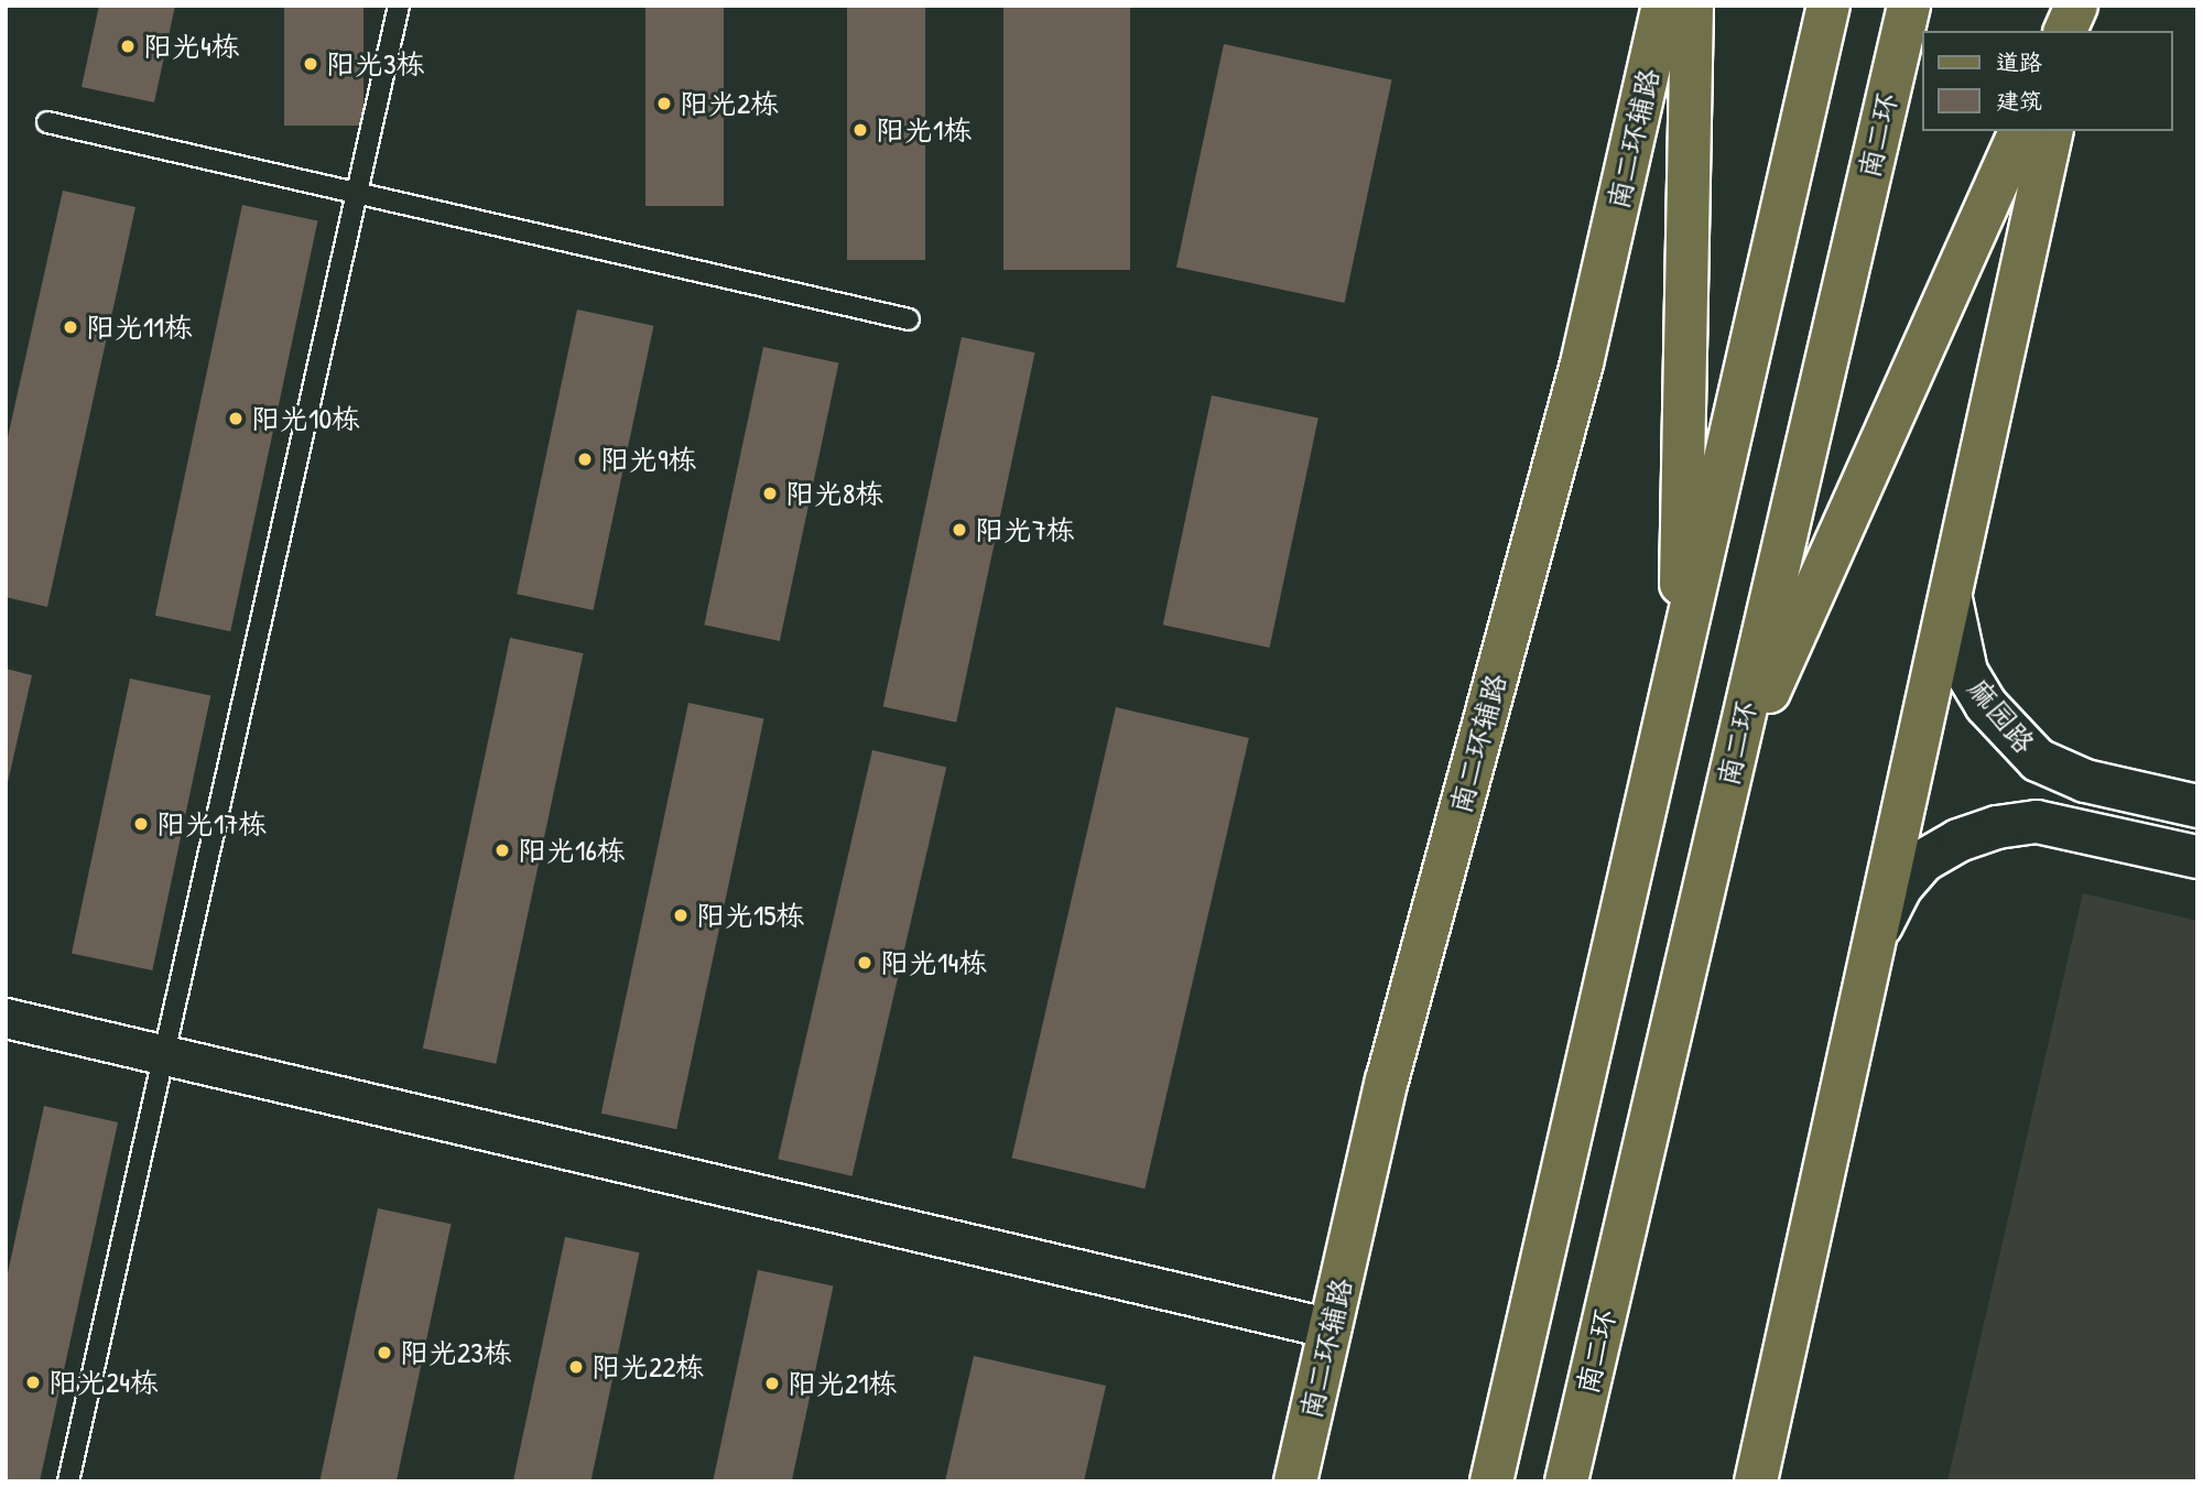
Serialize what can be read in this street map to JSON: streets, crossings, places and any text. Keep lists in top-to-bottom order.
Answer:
{
  "streets": {
    "main road": ["南二环", "南二环辅路", "麻园路"]
  },
  "places": [
    "阳光4栋",
    "阳光3栋",
    "阳光2栋",
    "阳光1栋",
    "阳光11栋",
    "阳光10栋",
    "阳光9栋",
    "阳光8栋",
    "阳光7栋",
    "阳光17栋",
    "阳光16栋",
    "阳光15栋",
    "阳光14栋",
    "阳光23栋",
    "阳光22栋",
    "阳光24栋",
    "阳光21栋"
  ],
  "legend": ["道路", "建筑"]
}
